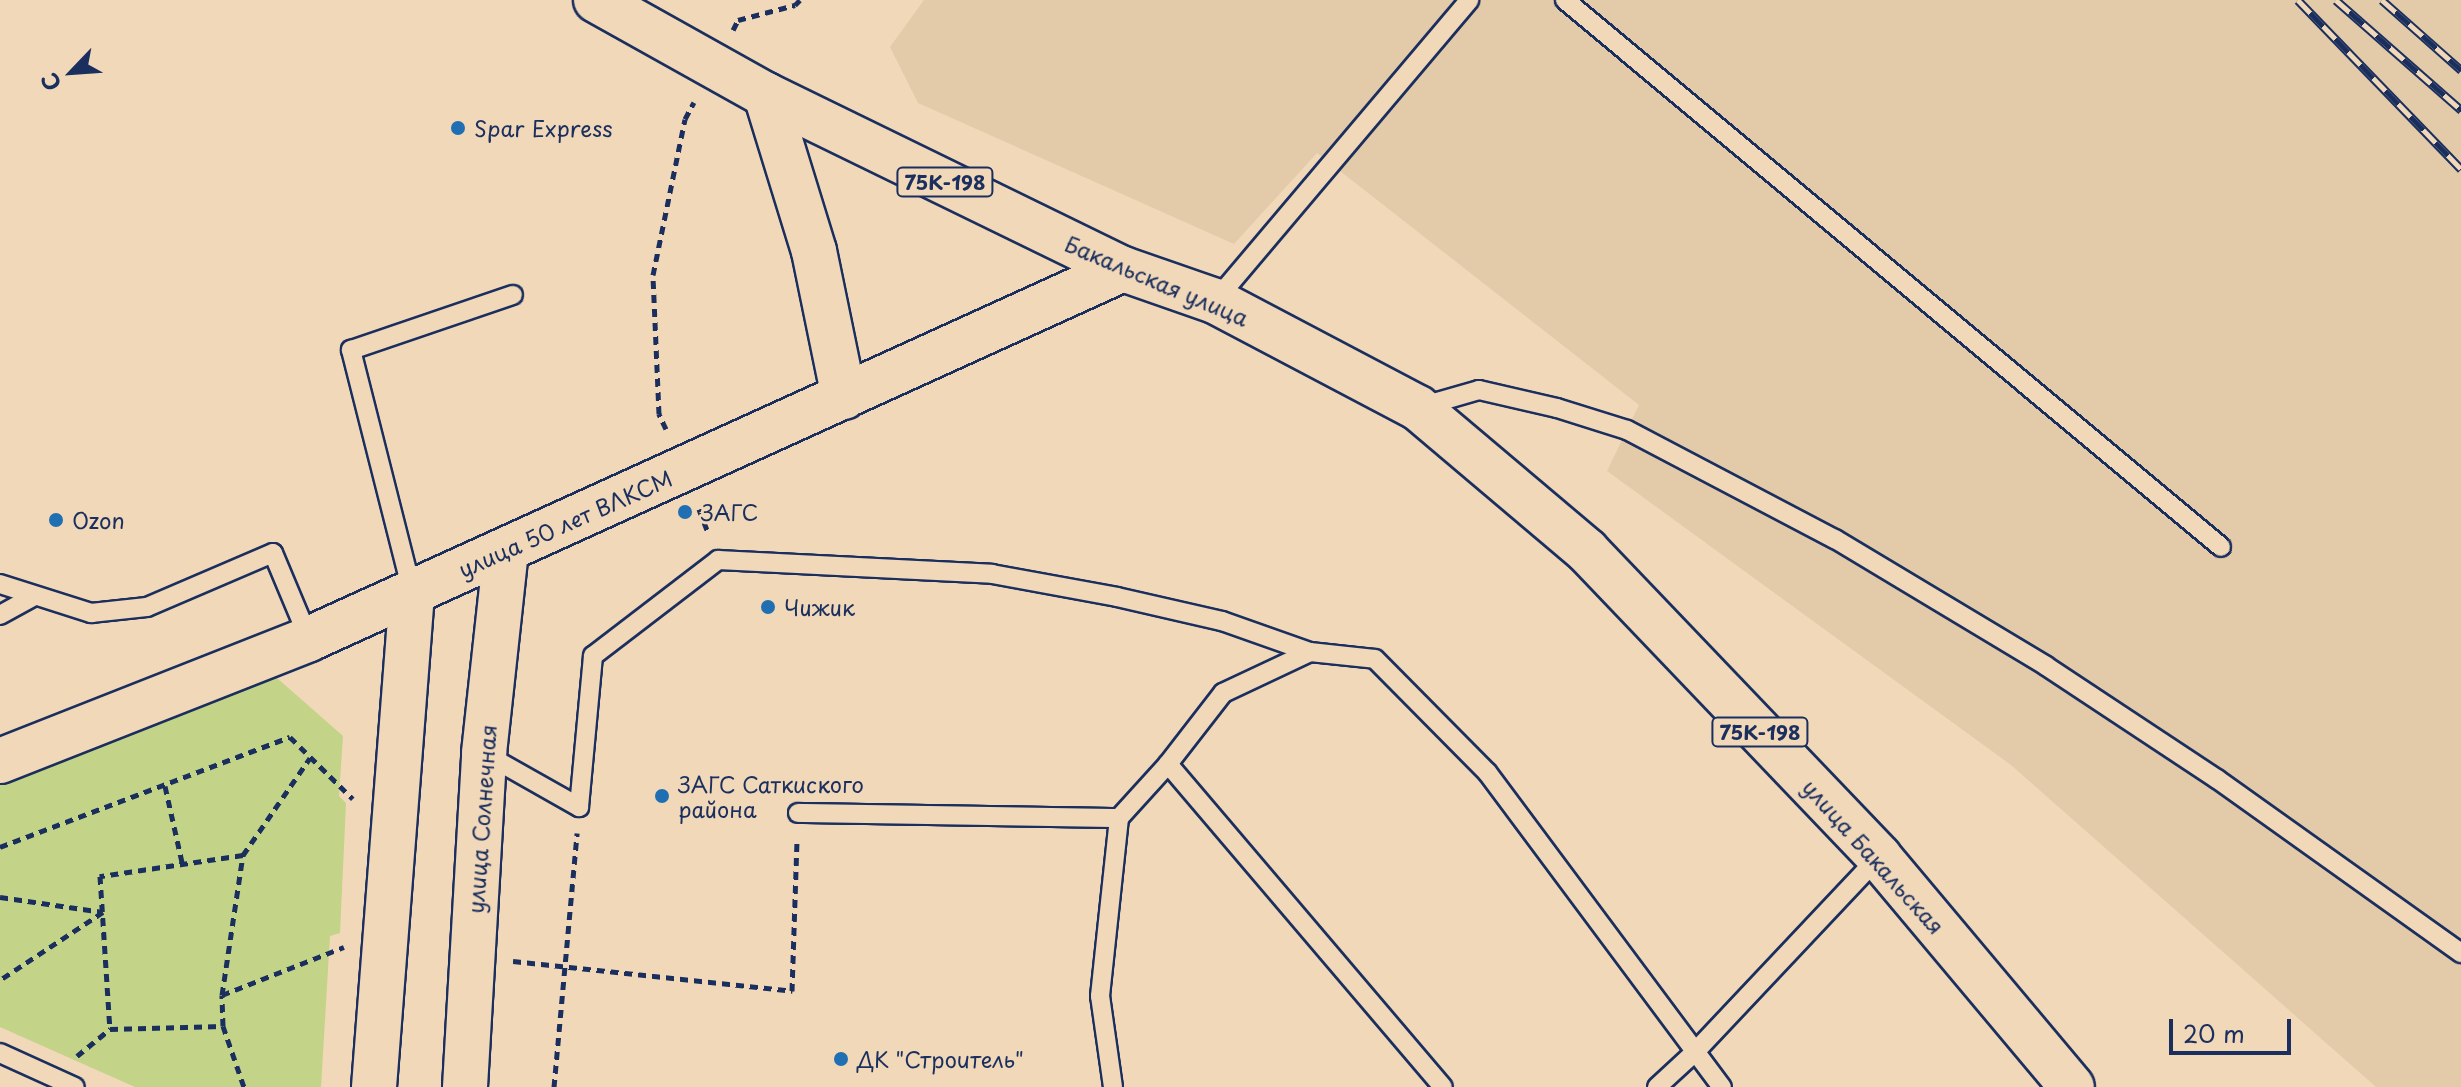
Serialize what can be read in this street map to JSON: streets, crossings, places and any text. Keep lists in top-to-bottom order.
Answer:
{
  "streets": {
    "main road": [
      "75К-198",
      "Бакальская улица",
      "улица 50 лет ВЛКСМ",
      "улица Солнечная",
      "улица Бакальская"
    ]
  },
  "crossings": [
    ["Бакальская улица", "улица 50 лет ВЛКСМ"],
    ["Бакальская улица", "улица Бакальская"],
    ["улица 50 лет ВЛКСМ", "улица Солнечная"]
  ],
  "places": [
    "Spar Express",
    "ЗАГС",
    "Ozon",
    "Чижик",
    "ЗАГС Саткиского района",
    "ДК \"Строитель\""
  ],
  "scale_bar": "20 m",
  "north": "bottom left"
}
